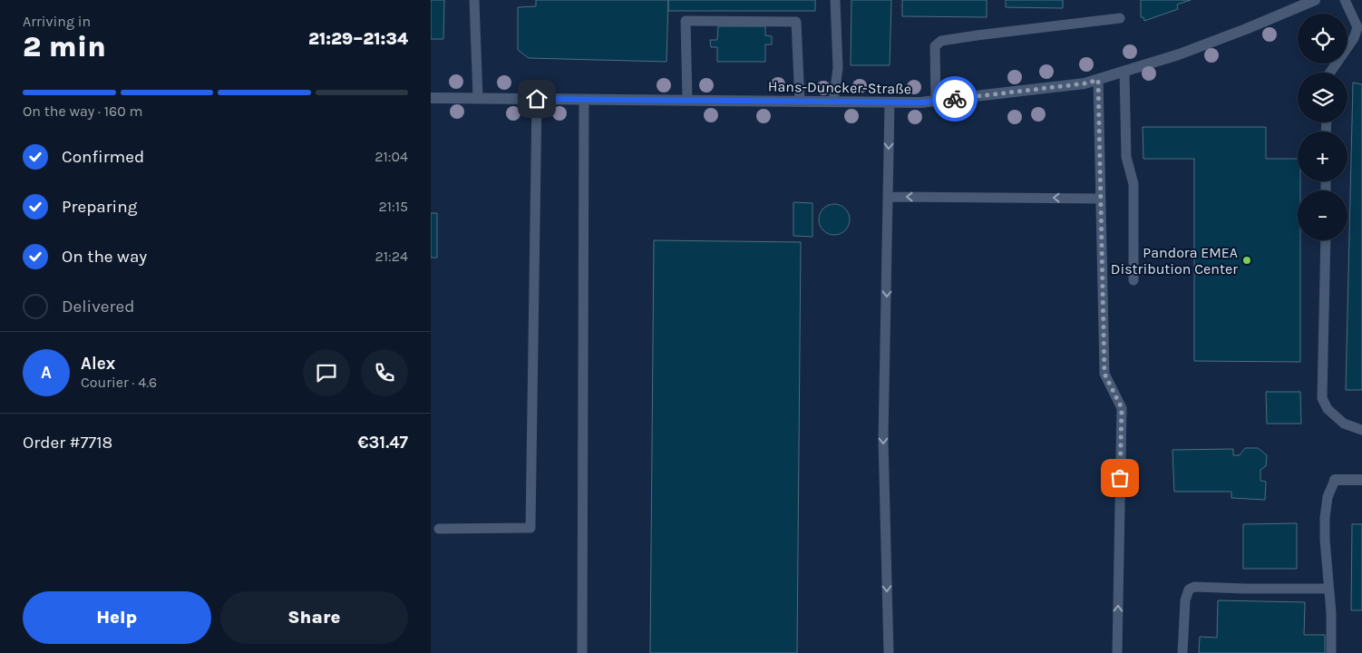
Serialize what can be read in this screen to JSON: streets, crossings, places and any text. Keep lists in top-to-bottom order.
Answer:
{
  "streets": {
    "street": ["Hans-Duncker-Straße"]
  },
  "places": ["Pandora EMEA Distribution Center"],
  "page": {
    "heading": ["2 min", "Arriving in", "21:29–21:34"],
    "panel": [
      "Alex",
      "Courier · 4.6",
      "Order #7718",
      "€31.47"
    ],
    "map_buttons": ["+", "−"],
    "bar": "On the way · 160 m",
    "list": [
      ["Confirmed", "21:04"],
      ["Preparing", "21:15"],
      ["On the way", "21:24"],
      "Delivered"
    ],
    "round": "A",
    "buttons": ["Help", "Share"]
  }
}
